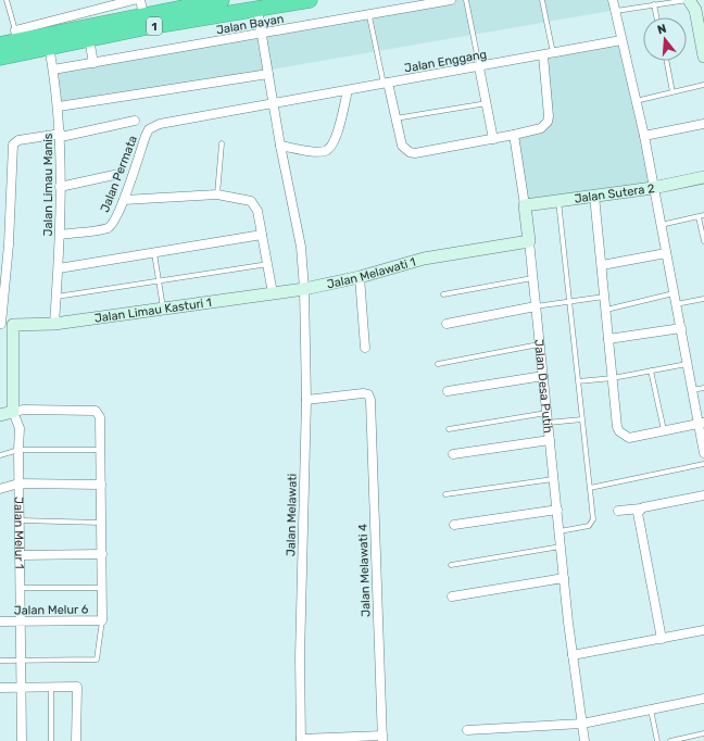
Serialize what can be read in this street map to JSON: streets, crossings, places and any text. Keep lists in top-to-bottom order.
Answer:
{
  "streets": {
    "highway": ["1"],
    "street": [
      "Jalan Bayan",
      "Jalan Enggang",
      "Jalan Permata",
      "Jalan Limau Manis",
      "Jalan Sutera 2",
      "Jalan Melawati 1",
      "Jalan Limau Kasturi 1",
      "Jalan Desa Putih",
      "Jalan Melawati",
      "Jalan Melur 1",
      "Jalan Melawati 4",
      "Jalan Melur 6"
    ]
  },
  "crossings": [
    ["Jalan Bayan", "Jalan Limau Manis"],
    ["Jalan Bayan", "Jalan Melawati"],
    ["1", "Jalan Limau Manis"],
    ["1", "Jalan Melawati"],
    ["Jalan Enggang", "Jalan Permata"],
    ["Jalan Enggang", "Jalan Melawati"],
    ["Jalan Permata", "Jalan Limau Manis"],
    ["Jalan Permata", "Jalan Melawati"],
    ["Jalan Limau Manis", "Jalan Limau Kasturi 1"],
    ["Jalan Sutera 2", "Jalan Desa Putih"],
    ["Jalan Melawati 1", "Jalan Limau Kasturi 1"],
    ["Jalan Melawati 1", "Jalan Desa Putih"],
    ["Jalan Melawati 1", "Jalan Melawati"],
    ["Jalan Limau Kasturi 1", "Jalan Melawati"],
    ["Jalan Limau Kasturi 1", "Jalan Melur 1"],
    ["Jalan Melawati", "Jalan Melawati 4"],
    ["Jalan Melur 1", "Jalan Melur 6"]
  ],
  "north": "top"
}
